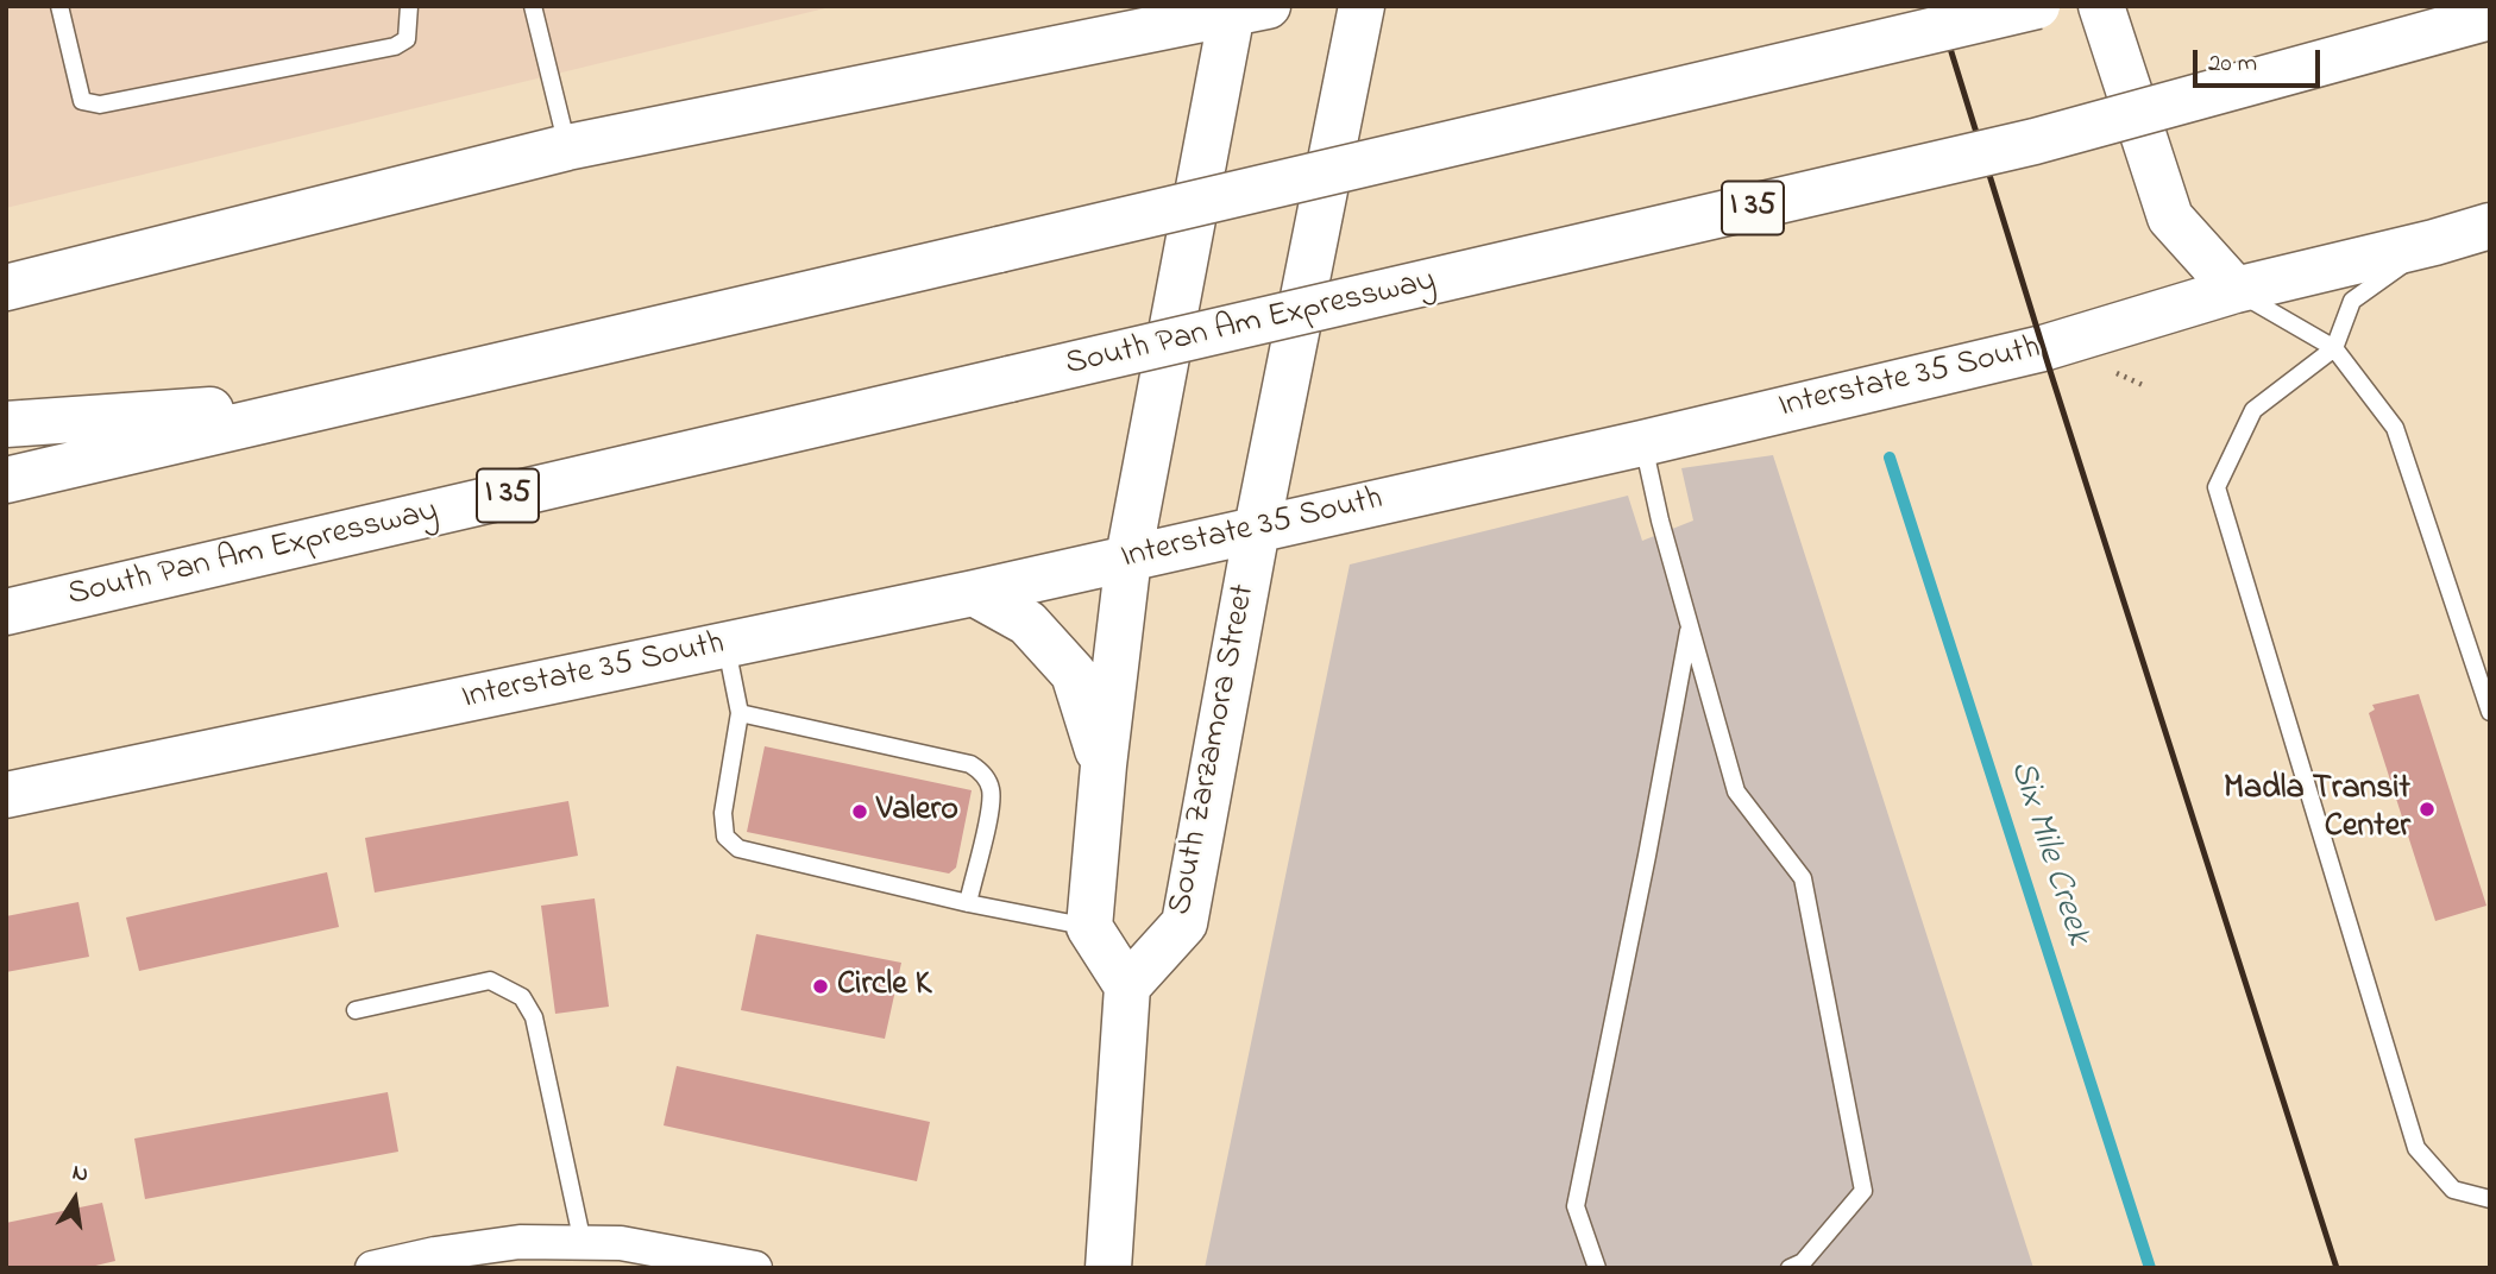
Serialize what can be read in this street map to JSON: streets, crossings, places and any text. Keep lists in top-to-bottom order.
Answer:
{
  "streets": {
    "main road": [
      "I 35",
      "South Pan Am Expressway",
      "Interstate 35 South",
      "South Zarzamora Street"
    ]
  },
  "crossings": [
    ["Interstate 35 South", "South Zarzamora Street"]
  ],
  "water": ["Six Mile Creek"],
  "places": ["Madla Transit Center", "Valero", "Circle K"],
  "scale_bar": "20 m",
  "north": "top"
}
